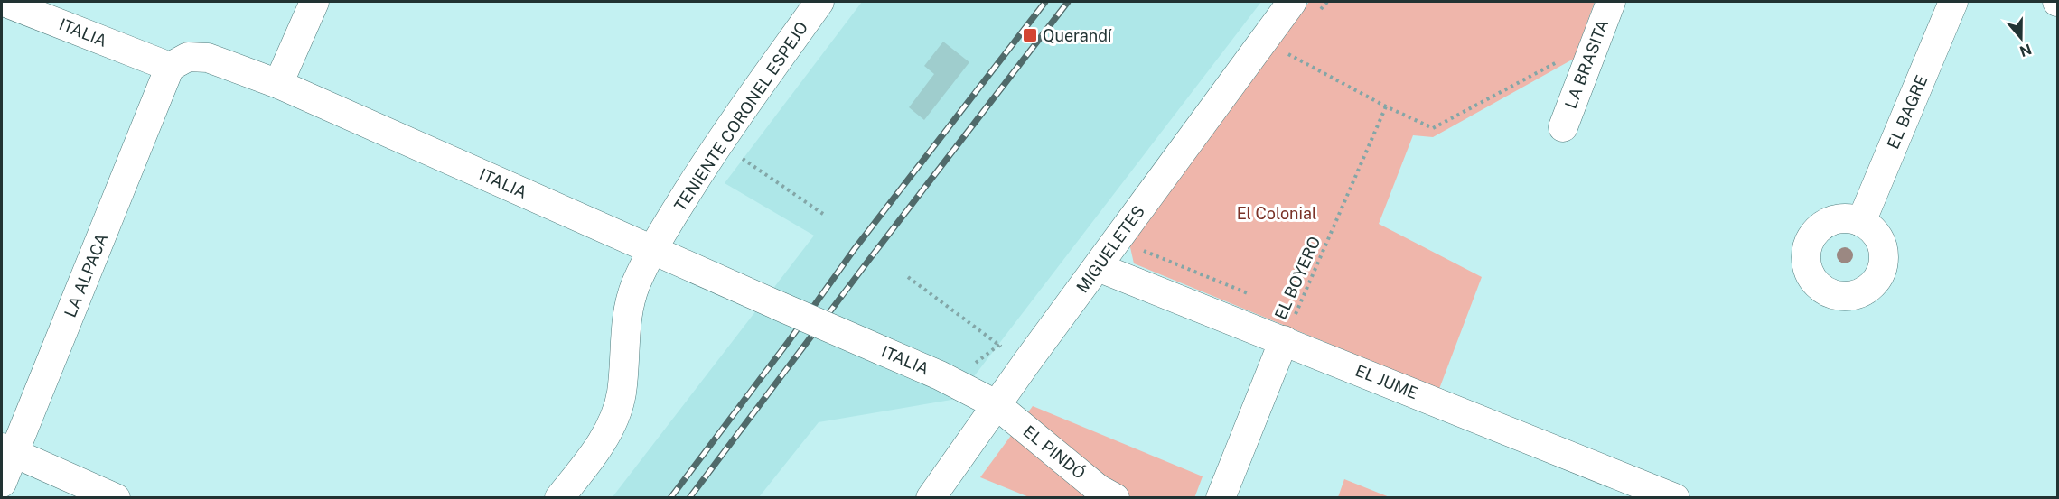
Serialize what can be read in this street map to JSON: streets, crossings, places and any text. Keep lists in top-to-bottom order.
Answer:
{
  "streets": {
    "street": [
      "ITALIA",
      "LA BRASITA",
      "EL BAGRE",
      "TENIENTE CORONEL ESPEJO",
      "MIGUELETES",
      "LA ALPACA",
      "EL JUME",
      "EL PINDÓ"
    ],
    "path": ["EL BOYERO"]
  },
  "crossings": [
    ["ITALIA", "TENIENTE CORONEL ESPEJO"],
    ["ITALIA", "MIGUELETES"],
    ["ITALIA", "LA ALPACA"],
    ["ITALIA", "EL PINDÓ"],
    ["MIGUELETES", "EL JUME"],
    ["MIGUELETES", "EL PINDÓ"],
    ["EL BOYERO", "EL JUME"]
  ],
  "parks": ["El Colonial"],
  "places": {
    "transit": ["Querandí"]
  },
  "north": "bottom"
}
